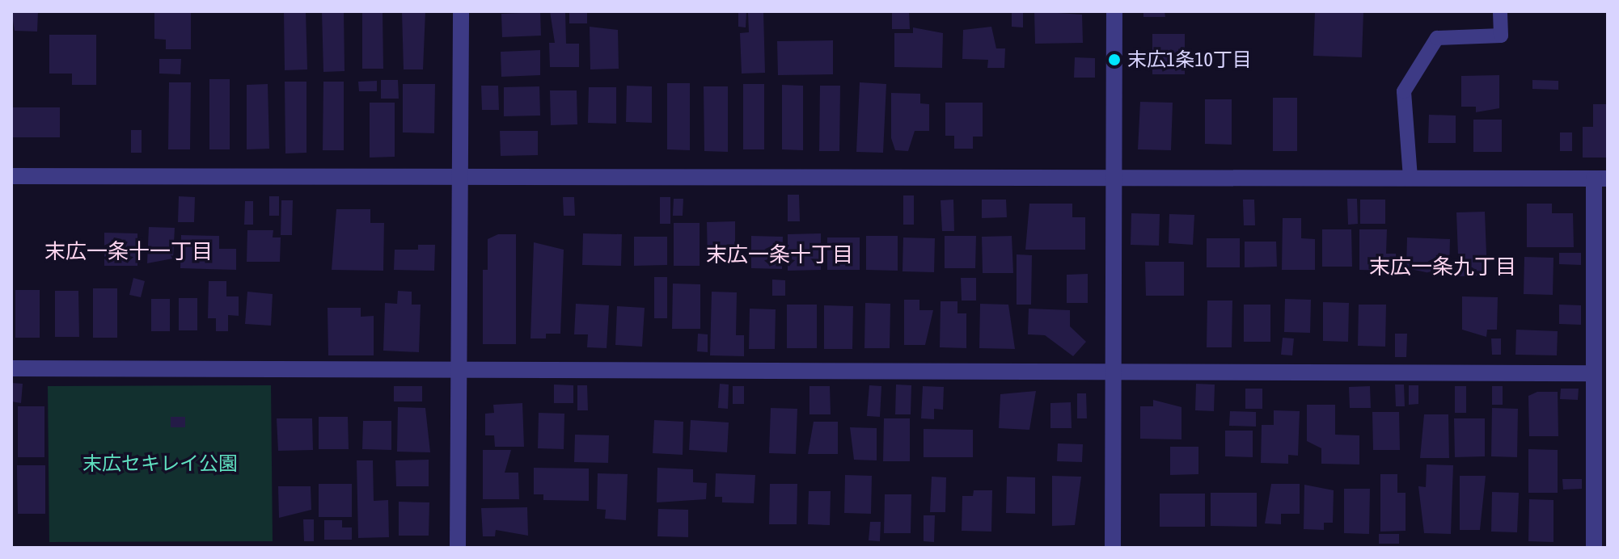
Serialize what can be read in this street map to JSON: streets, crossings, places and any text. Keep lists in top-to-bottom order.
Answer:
{
  "districts": ["末広一条十一丁目", "末広一条十丁目", "末広一条九丁目"],
  "parks": ["末広セキレイ公園"],
  "places": ["末広1条10丁目"]
}
